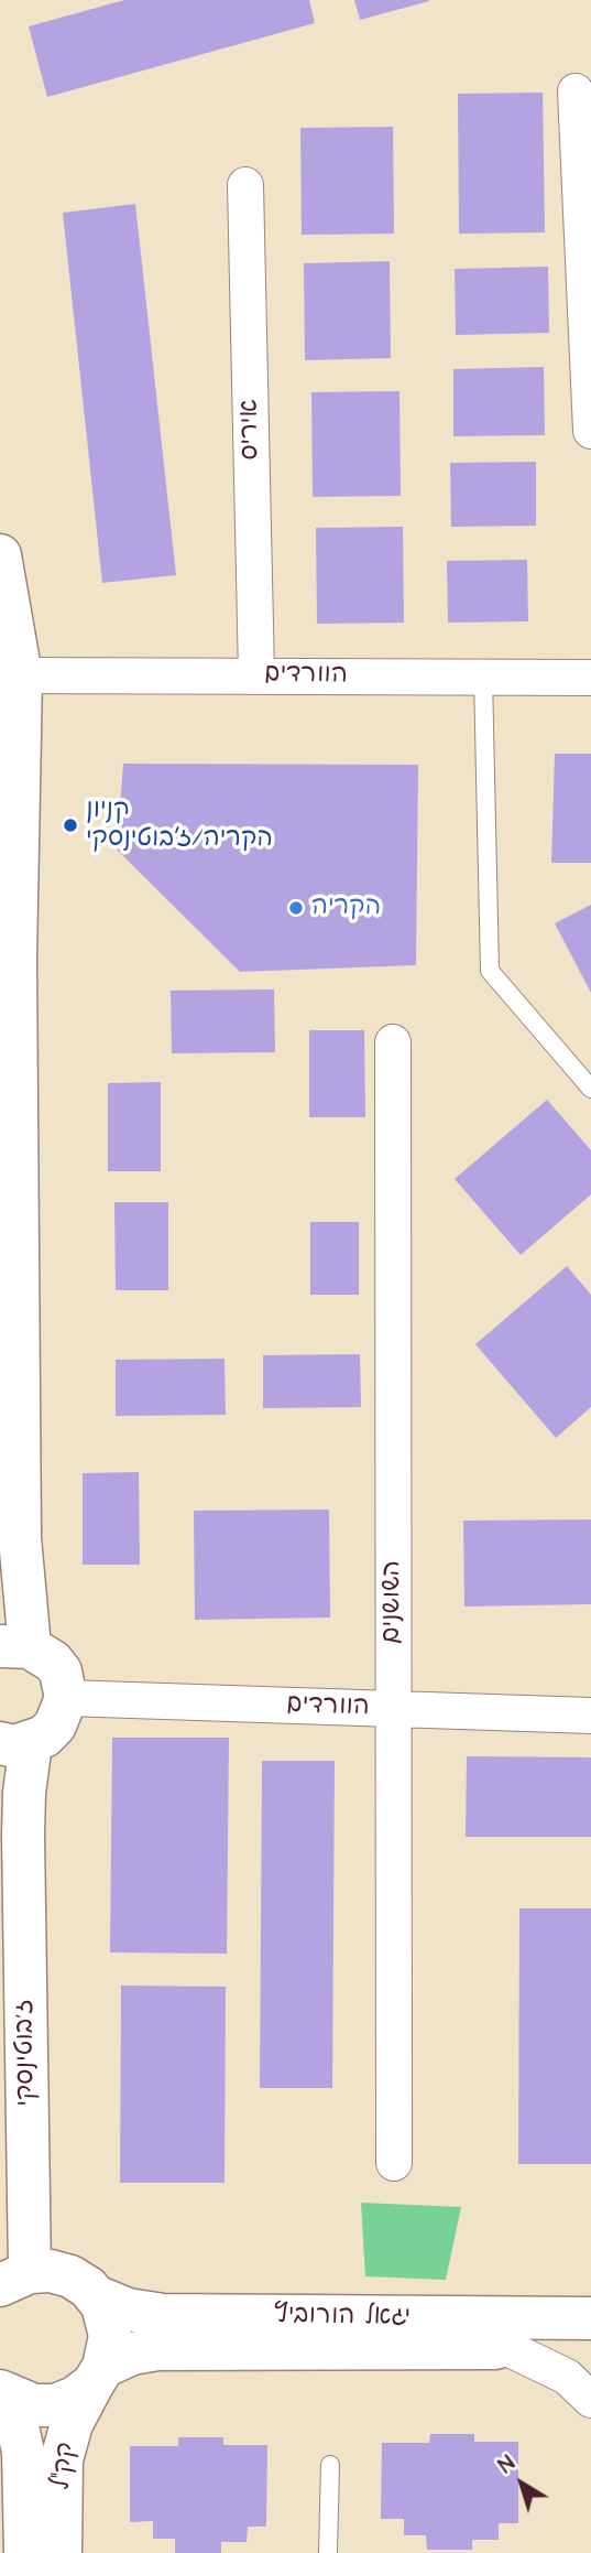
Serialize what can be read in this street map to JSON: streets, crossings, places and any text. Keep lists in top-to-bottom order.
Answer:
{
  "streets": {
    "street": [
      "איריס",
      "הוורדים",
      "השושנים",
      "ז'בוטינסקי",
      "יגאל הורוביץ",
      "קק\"ל"
    ]
  },
  "crossings": [
    ["איריס", "הוורדים"],
    ["הוורדים", "השושנים"],
    ["ז'בוטינסקי", "יגאל הורוביץ"],
    ["יגאל הורוביץ", "קק\"ל"]
  ],
  "places": ["קניון הקריה/ז׳בוטינסקי", "הקריה"],
  "north": "top left"
}
